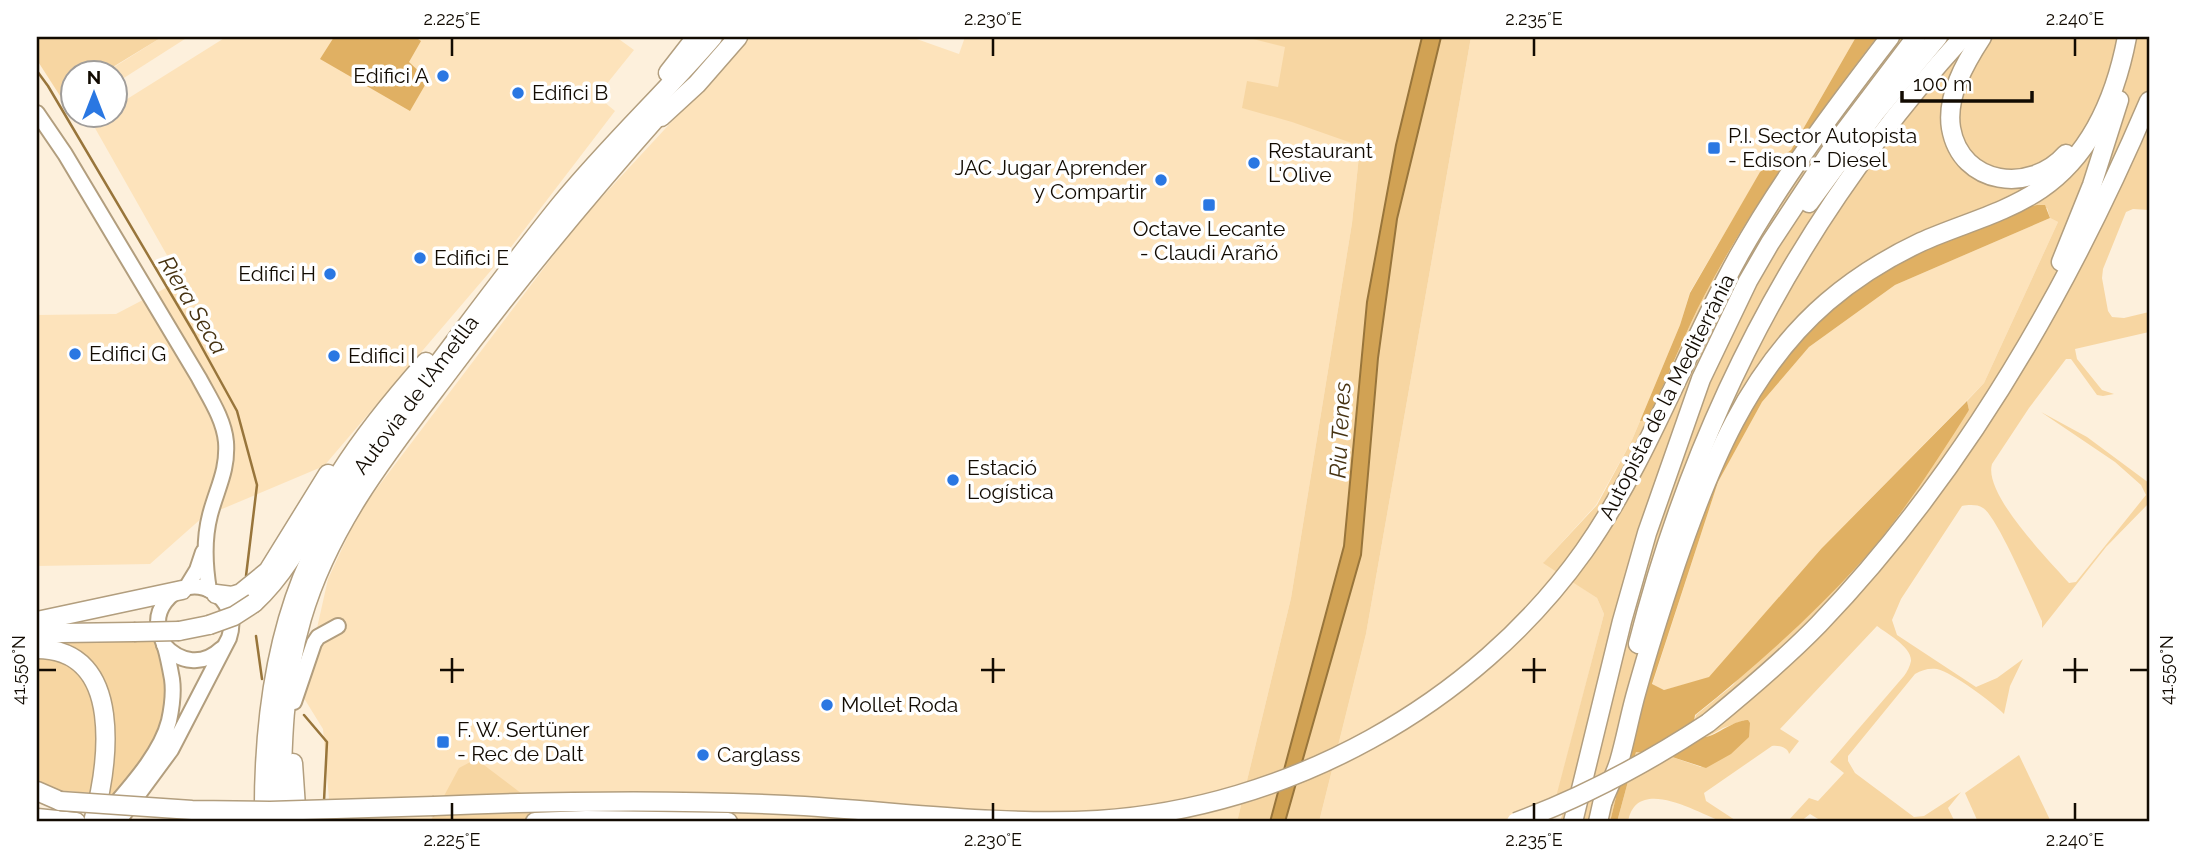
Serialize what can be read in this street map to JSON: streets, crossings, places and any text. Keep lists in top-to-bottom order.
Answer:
{
  "streets": {
    "highway": ["Autovia de l'Ametlla", "Autopista de la Mediterrània"]
  },
  "water": ["Riera Seca", "Riu Tenes"],
  "places": {
    "other": [
      "Edifici A",
      "Edifici B",
      "Restaurant L'Olive",
      "JAC Jugar Aprender y Compartir",
      "Edifici E",
      "Edifici H",
      "Edifici G",
      "Edifici I",
      "Estació Logística",
      "Mollet Roda",
      "Carglass"
    ],
    "transit": ["P.I. Sector Autopista - Edison - Diesel", "Octave Lecante - Claudi Arañó", "F. W. Sertüner - Rec de Dalt"]
  },
  "scale_bar": "100 m",
  "north": "top",
  "coordinates": [
    "2.225°E",
    "2.230°E",
    "2.235°E",
    "2.240°E",
    "41.550°N"
  ]
}
